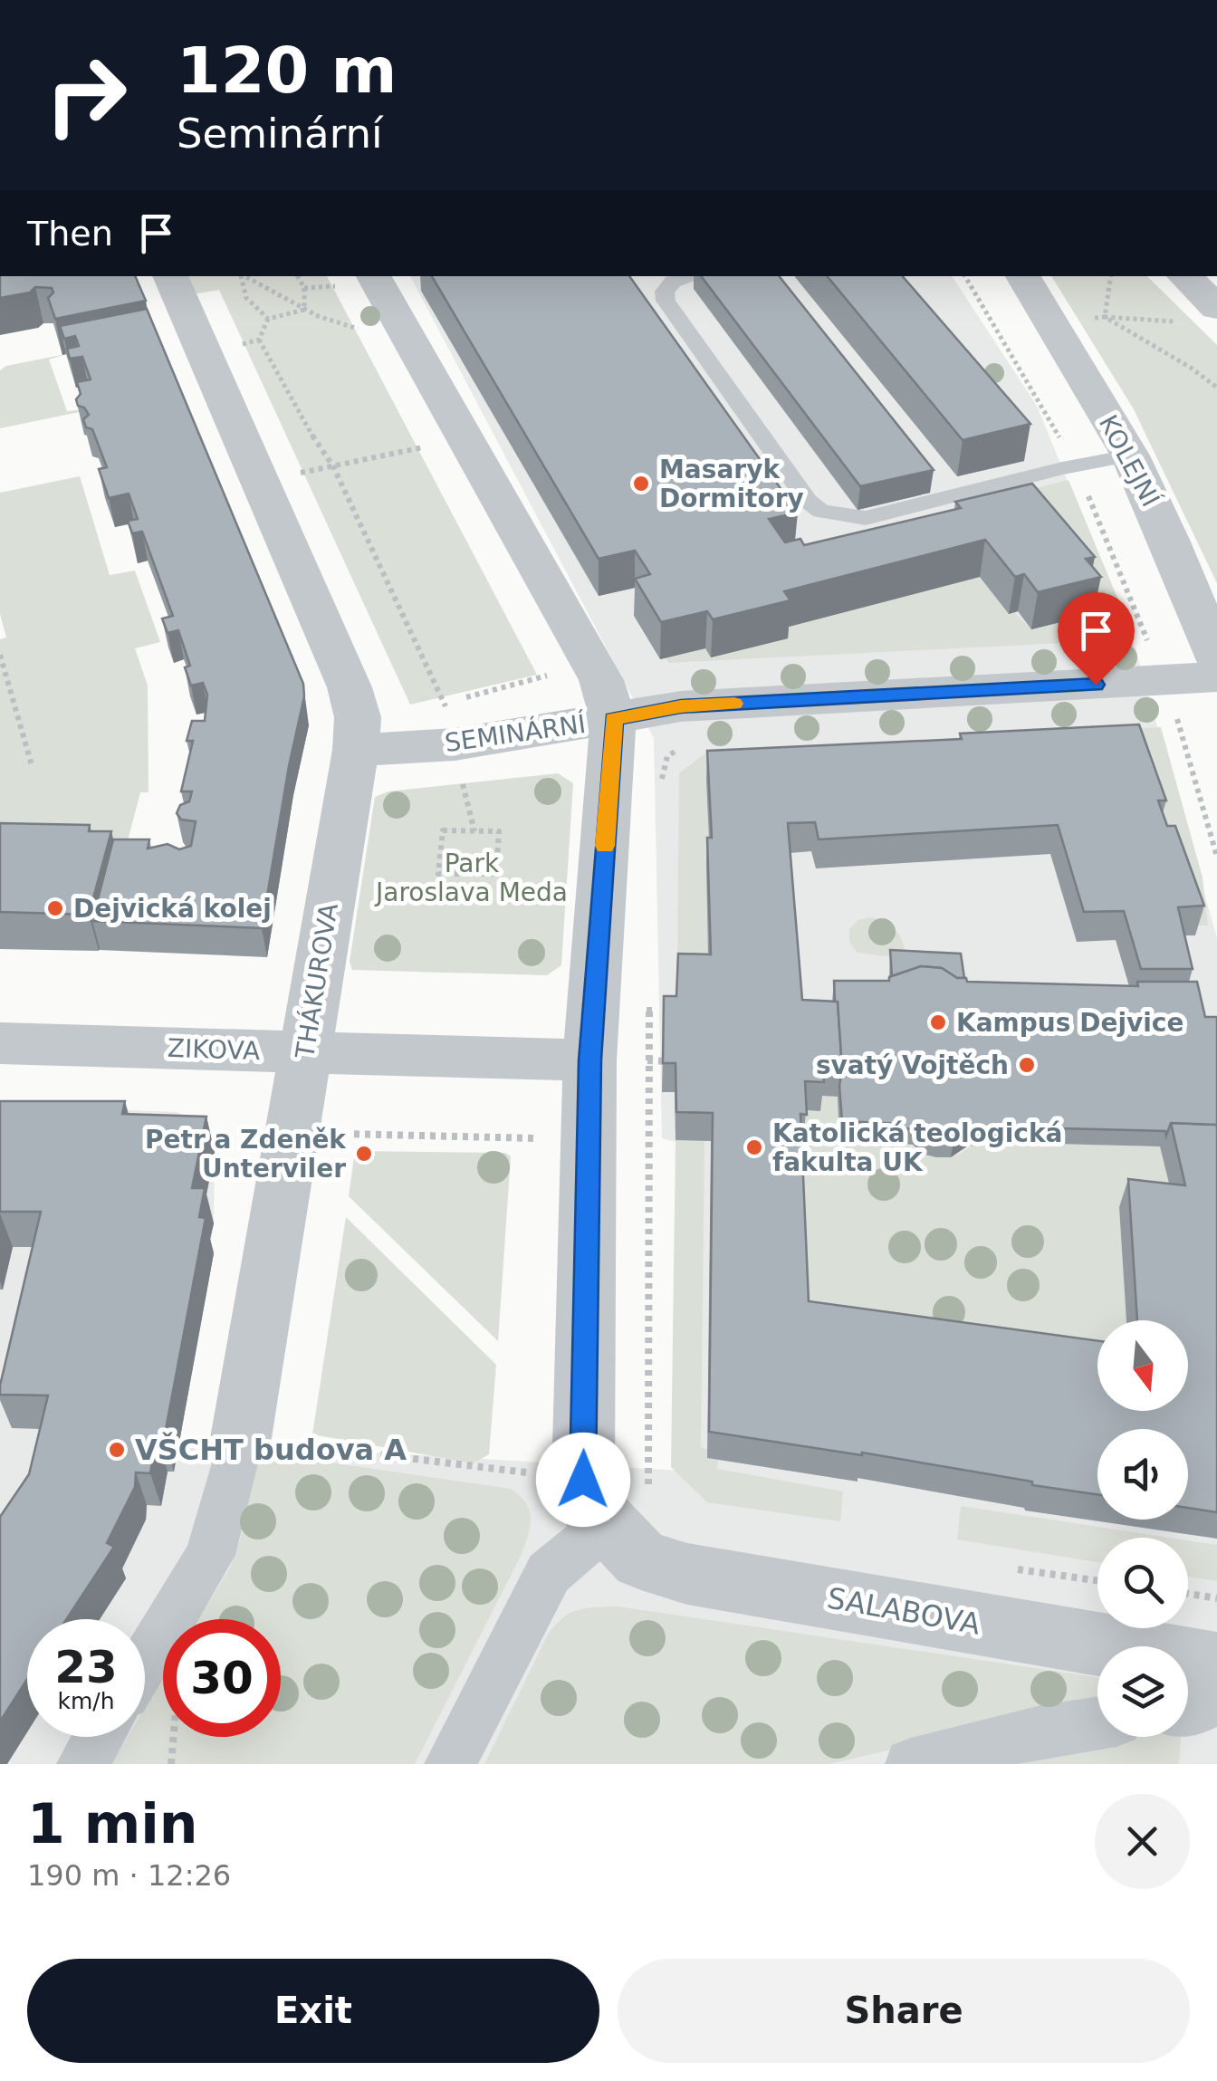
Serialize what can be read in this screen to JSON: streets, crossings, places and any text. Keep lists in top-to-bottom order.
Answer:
{
  "streets": {
    "street": [
      "KOLEJNÍ",
      "SEMINÁRNÍ",
      "THÁKUROVA",
      "ZIKOVA",
      "SALABOVA"
    ]
  },
  "crossings": [
    ["SEMINÁRNÍ", "THÁKUROVA"],
    ["THÁKUROVA", "ZIKOVA"]
  ],
  "parks": ["Park Jaroslava Meda"],
  "places": [
    "Masaryk Dormitory",
    "Dejvická kolej",
    "Kampus Dejvice",
    "svatý Vojtěch",
    "Katolická teologická fakulta UK",
    "Petr a Zdeněk Unterviler",
    "VŠCHT budova A"
  ],
  "north": "bottom",
  "page": {
    "turn": ["120 m", "Seminární"],
    "then": "Then",
    "speed": "23 km/h",
    "limit": "30",
    "heading": ["1 min", "190 m · 12:26"],
    "buttons": ["Exit", "Share"]
  }
}
